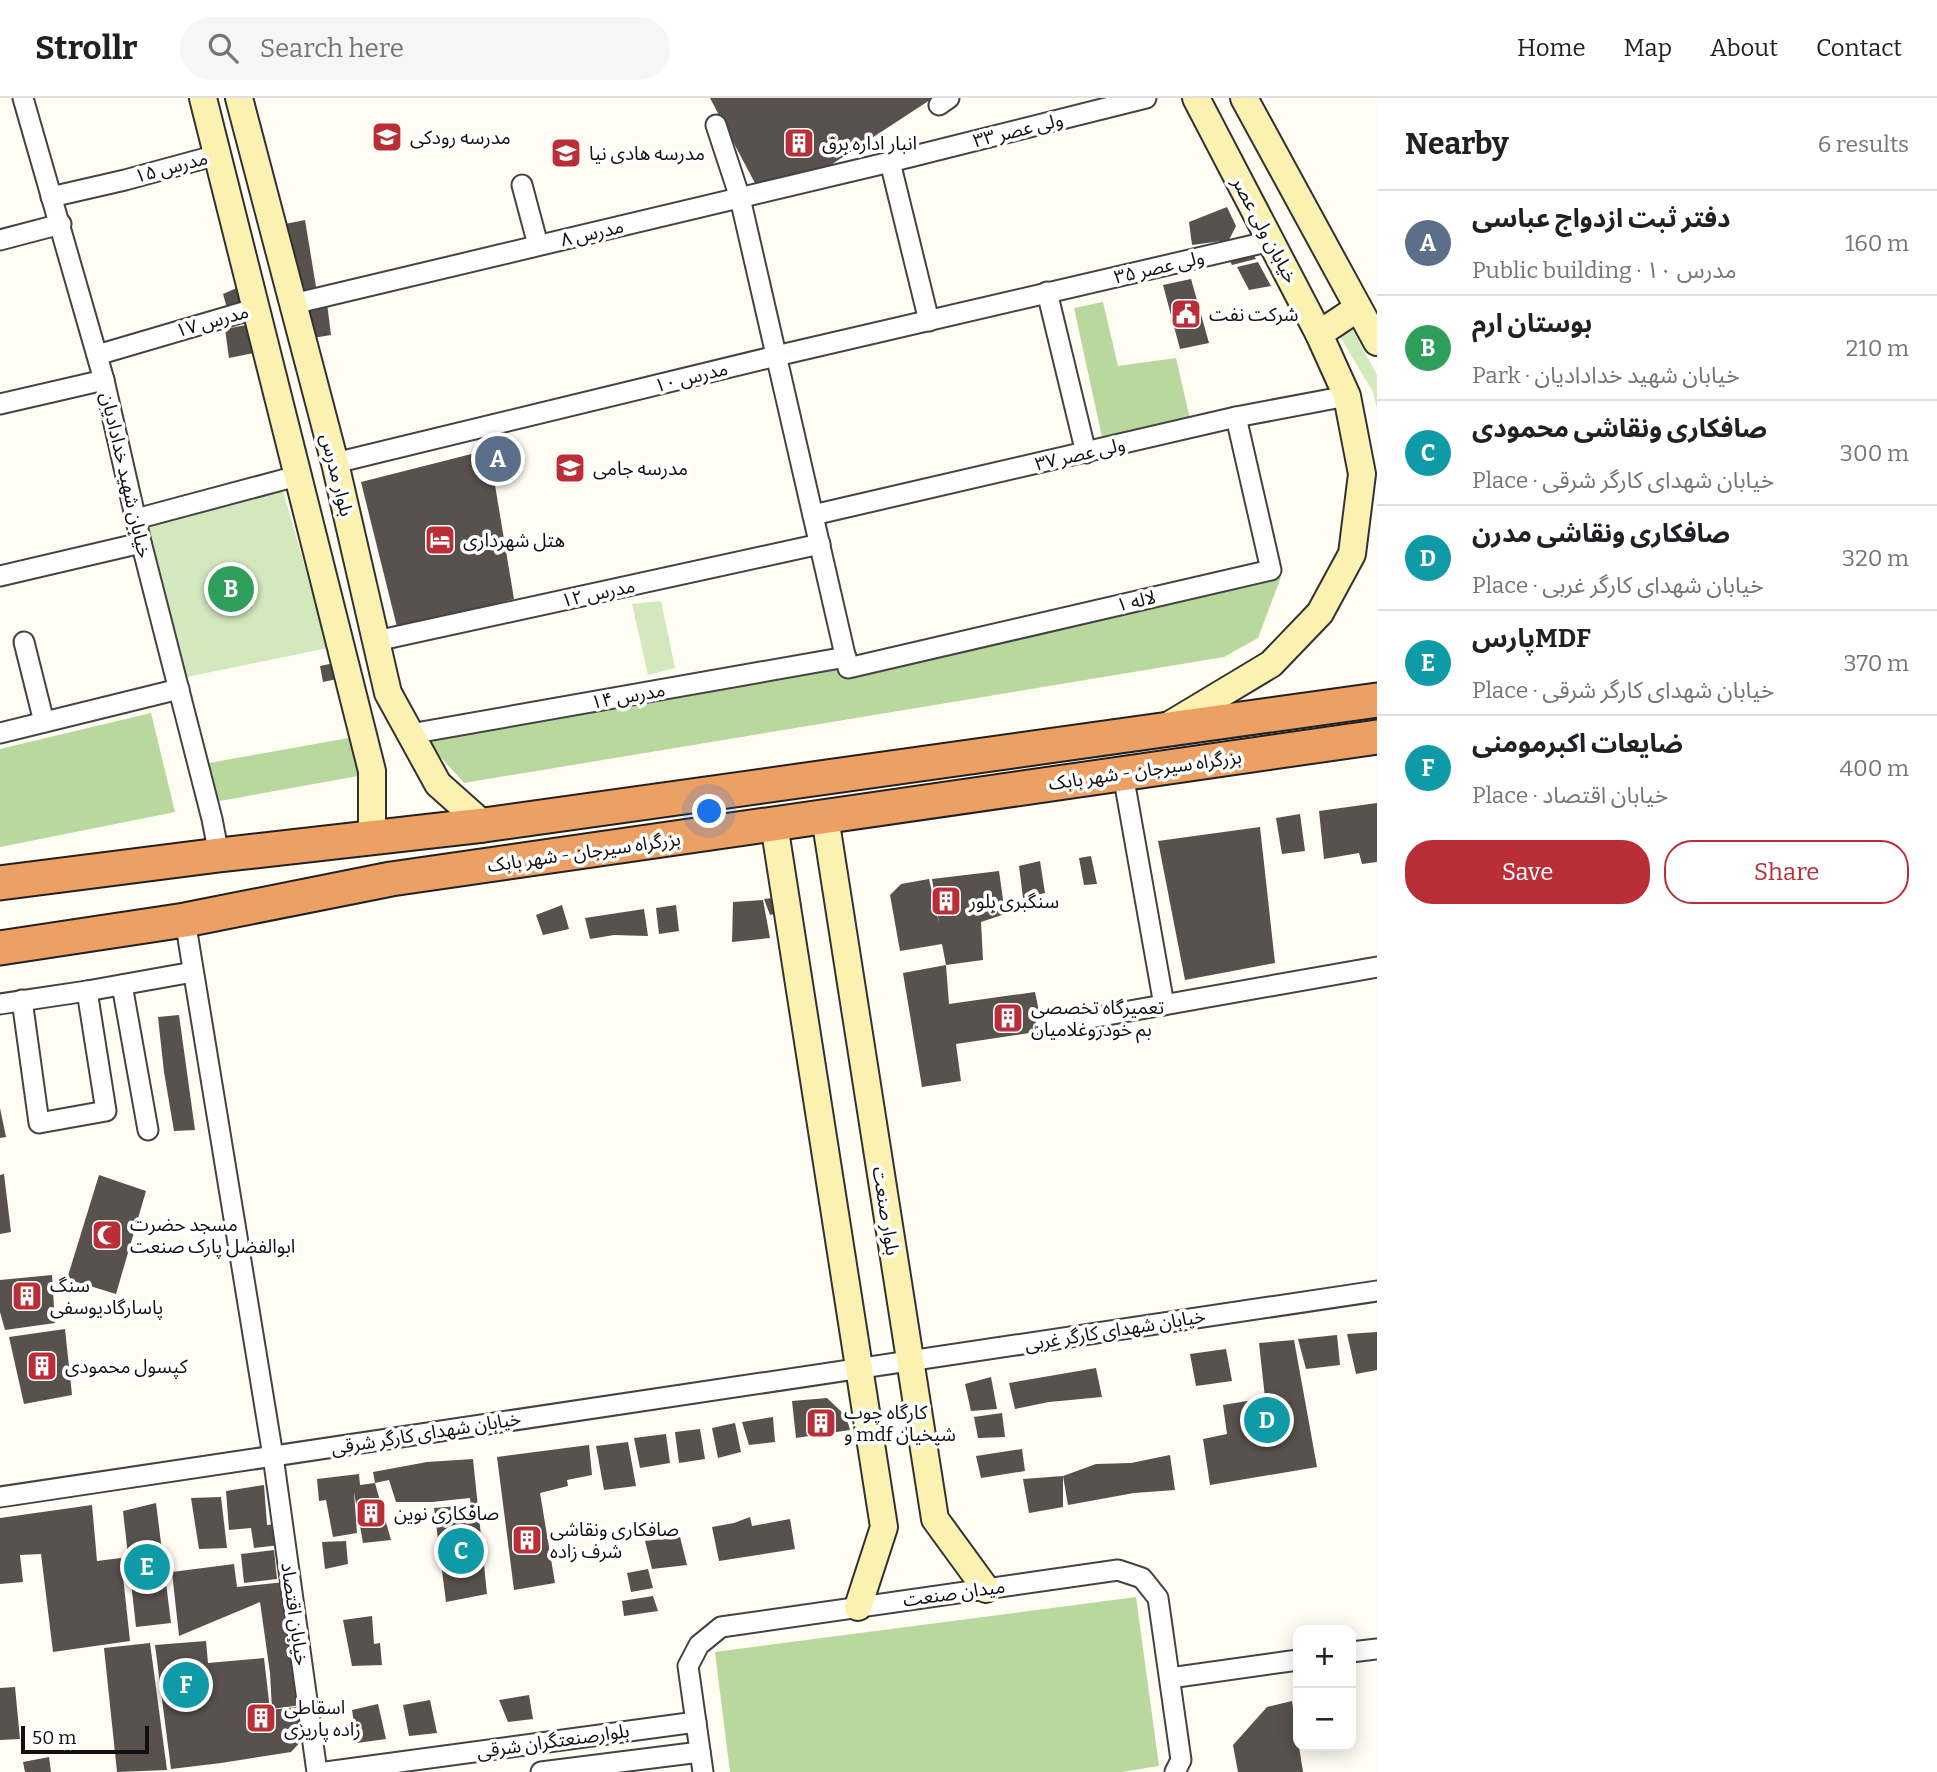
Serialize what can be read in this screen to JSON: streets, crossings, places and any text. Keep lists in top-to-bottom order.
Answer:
{
  "streets": {
    "highway": ["بزرگراه سیرجان - شهر بابک"],
    "street": [
      "ولی عصر ۳۳",
      "مدرس ۱۵",
      "خیابان ولی عصر",
      "مدرس ۸",
      "ولی عصر ۳۵",
      "مدرس ۱۷",
      "مدرس ۱۰",
      "ولی عصر ۳۷",
      "خیابان شهید خدادادیان",
      "بلوار مدرس",
      "مدرس ۱۲",
      "لاله ۱",
      "مدرس ۱۴",
      "بلوار صنعت",
      "خیابان شهدای کارگر غربی",
      "خیابان شهدای کارگر شرقی",
      "میدان صنعت",
      "خیابان اقتصاد",
      "بلوارصنعتگران شرقی"
    ]
  },
  "crossings": [
    ["ولی عصر ۳۳", "مدرس ۸"],
    ["مدرس ۱۵", "خیابان شهید خدادادیان"],
    ["مدرس ۱۵", "بلوار مدرس"],
    ["خیابان ولی عصر", "ولی عصر ۳۵"],
    ["خیابان ولی عصر", "ولی عصر ۳۷"],
    ["خیابان ولی عصر", "بزرگراه سیرجان - شهر بابک"],
    ["مدرس ۸", "بلوار مدرس"],
    ["ولی عصر ۳۵", "مدرس ۱۰"],
    ["مدرس ۱۷", "خیابان شهید خدادادیان"],
    ["مدرس ۱۷", "بلوار مدرس"],
    ["مدرس ۱۰", "بلوار مدرس"],
    ["ولی عصر ۳۷", "لاله ۱"],
    ["خیابان شهید خدادادیان", "بزرگراه سیرجان - شهر بابک"],
    ["بلوار مدرس", "مدرس ۱۲"],
    ["بلوار مدرس", "مدرس ۱۴"],
    ["بلوار مدرس", "بزرگراه سیرجان - شهر بابک"],
    ["لاله ۱", "مدرس ۱۴"],
    ["بزرگراه سیرجان - شهر بابک", "بلوار صنعت"],
    ["بزرگراه سیرجان - شهر بابک", "خیابان اقتصاد"],
    ["بلوار صنعت", "خیابان شهدای کارگر غربی"],
    ["بلوار صنعت", "میدان صنعت"],
    ["خیابان شهدای کارگر غربی", "خیابان شهدای کارگر شرقی"],
    ["خیابان شهدای کارگر شرقی", "خیابان اقتصاد"],
    ["میدان صنعت", "بلوارصنعتگران شرقی"]
  ],
  "places": {
    "school or university": ["مدرسه رودکی", "مدرسه هادی نیا", "مدرسه جامی"],
    "building": [
      "انبار اداره برق",
      "سنگبری بلور",
      "تعمیرگاه تخصصی بم خودروغلامیان",
      "سنگ پاسارگادیوسفی",
      "کپسول محمودی",
      "کارگاه چوب و mdf شیخیان",
      "صافکاری نوین",
      "صافکاری ونقاشی شرف زاده",
      "اسقاطی زاده پاریزی"
    ],
    "public building": ["شرکت نفت"],
    "hotel": ["هتل شهرداری"],
    "mosque": ["مسجد حضرت ابوالفضل پارک صنعت"]
  },
  "scale_bar": "50 m",
  "page": {
    "header": "Strollr",
    "search": "Search here",
    "nav": [
      "Home",
      "Map",
      "About",
      "Contact"
    ],
    "heading": ["Nearby", "6 results"],
    "list": [
      {
        "mark": "A",
        "name": "دفتر ثبت ازدواج عباسی",
        "note": "Public building · مدرس ۱۰",
        "value": "160 m"
      },
      {
        "mark": "B",
        "name": "بوستان ارم",
        "note": "Park · خیابان شهید خدادادیان",
        "value": "210 m"
      },
      {
        "mark": "C",
        "name": "صافکاری ونقاشی محمودی",
        "note": "Place · خیابان شهدای کارگر شرقی",
        "value": "300 m"
      },
      {
        "mark": "D",
        "name": "صافکاری ونقاشی مدرن",
        "note": "Place · خیابان شهدای کارگر غربی",
        "value": "320 m"
      },
      {
        "mark": "E",
        "name": "پارسMDF",
        "note": "Place · خیابان شهدای کارگر شرقی",
        "value": "370 m"
      },
      {
        "mark": "F",
        "name": "ضایعات اکبرمومنی",
        "note": "Place · خیابان اقتصاد",
        "value": "400 m"
      }
    ],
    "pins": [
      "A",
      "B",
      "D",
      "C",
      "E",
      "F"
    ],
    "buttons": ["Save", "Share"],
    "map_buttons": ["+", "−"],
    "scale": "50 m"
  }
}
